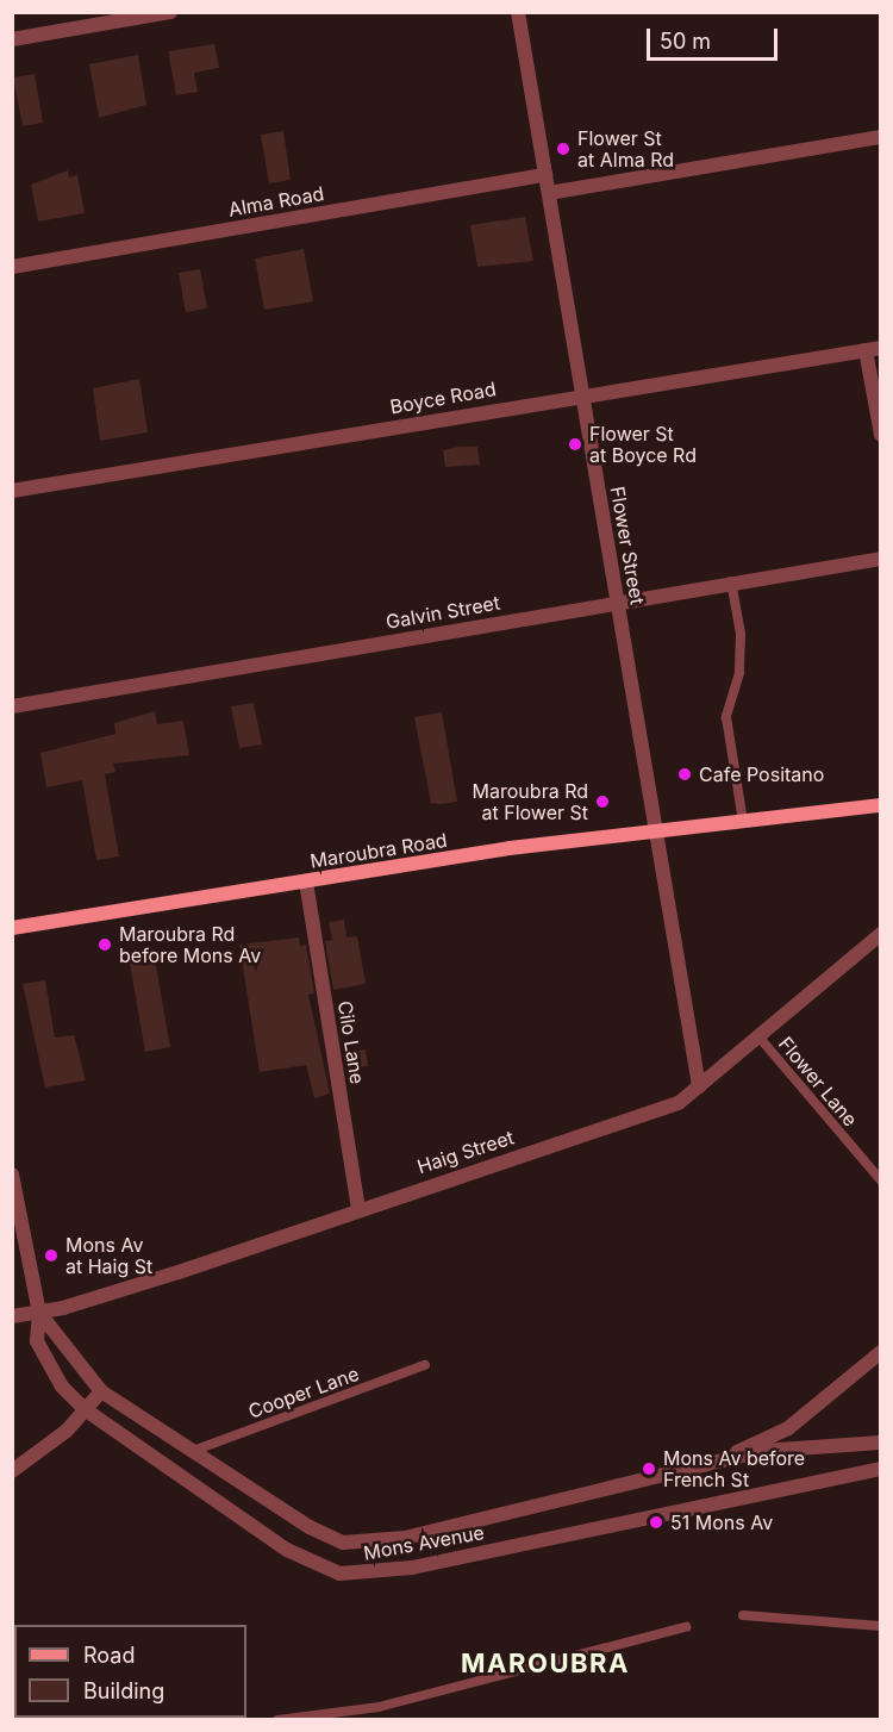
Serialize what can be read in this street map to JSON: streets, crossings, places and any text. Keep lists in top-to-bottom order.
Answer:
{
  "streets": {
    "main road": ["Maroubra Road"],
    "street": [
      "Alma Road",
      "Boyce Road",
      "Flower Street",
      "Galvin Street",
      "Cilo Lane",
      "Haig Street",
      "Mons Avenue"
    ],
    "lane": ["Flower Lane", "Cooper Lane"]
  },
  "crossings": [
    ["Alma Road", "Flower Street"],
    ["Boyce Road", "Flower Street"],
    ["Flower Street", "Galvin Street"],
    ["Flower Street", "Maroubra Road"],
    ["Flower Street", "Haig Street"],
    ["Maroubra Road", "Cilo Lane"],
    ["Cilo Lane", "Haig Street"],
    ["Flower Lane", "Haig Street"],
    ["Haig Street", "Mons Avenue"],
    ["Cooper Lane", "Mons Avenue"]
  ],
  "districts": ["MAROUBRA"],
  "places": [
    "Flower St at Alma Rd",
    "Flower St at Boyce Rd",
    "Cafe Positano",
    "Maroubra Rd at Flower St",
    "Maroubra Rd before Mons Av",
    "Mons Av at Haig St",
    "Mons Av before French St",
    "51 Mons Av"
  ],
  "legend": ["Road", "Building"],
  "scale_bar": "50 m"
}
